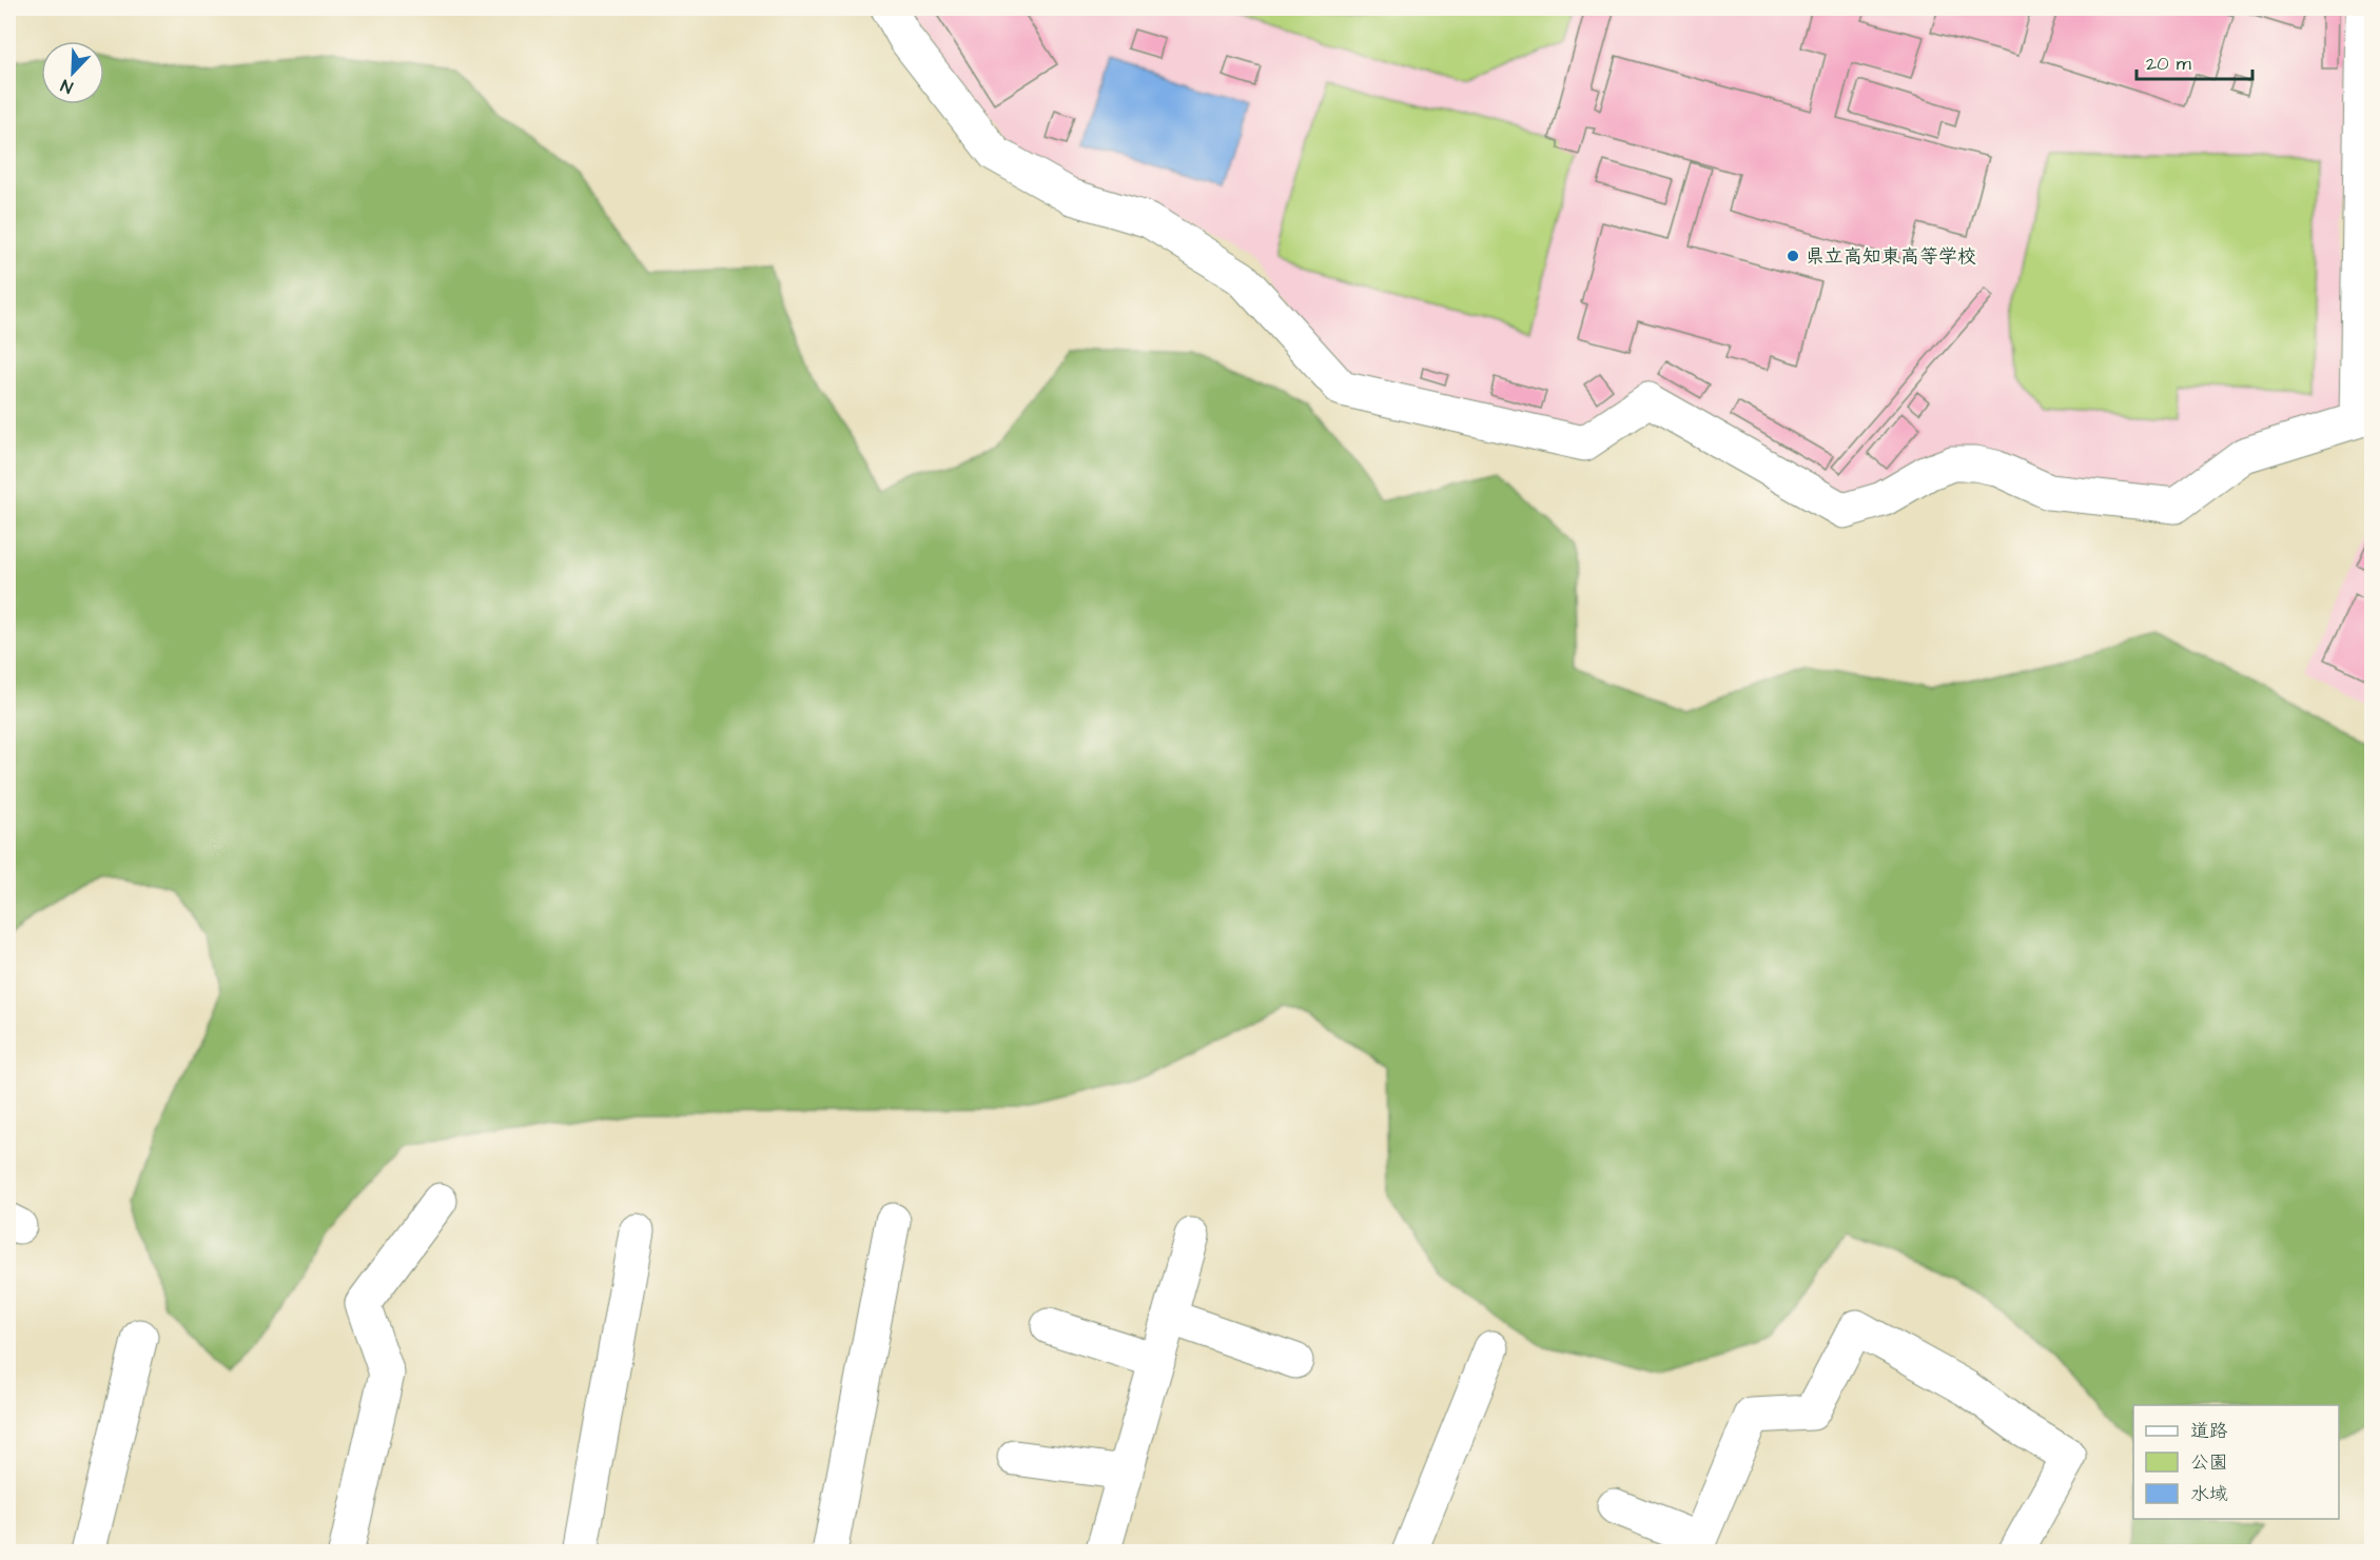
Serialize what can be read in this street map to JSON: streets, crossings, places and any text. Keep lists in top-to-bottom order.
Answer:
{
  "places": ["県立高知東高等学校"],
  "legend": ["道路", "公園", "水域"],
  "scale_bar": "20 m",
  "north": "bottom left"
}
